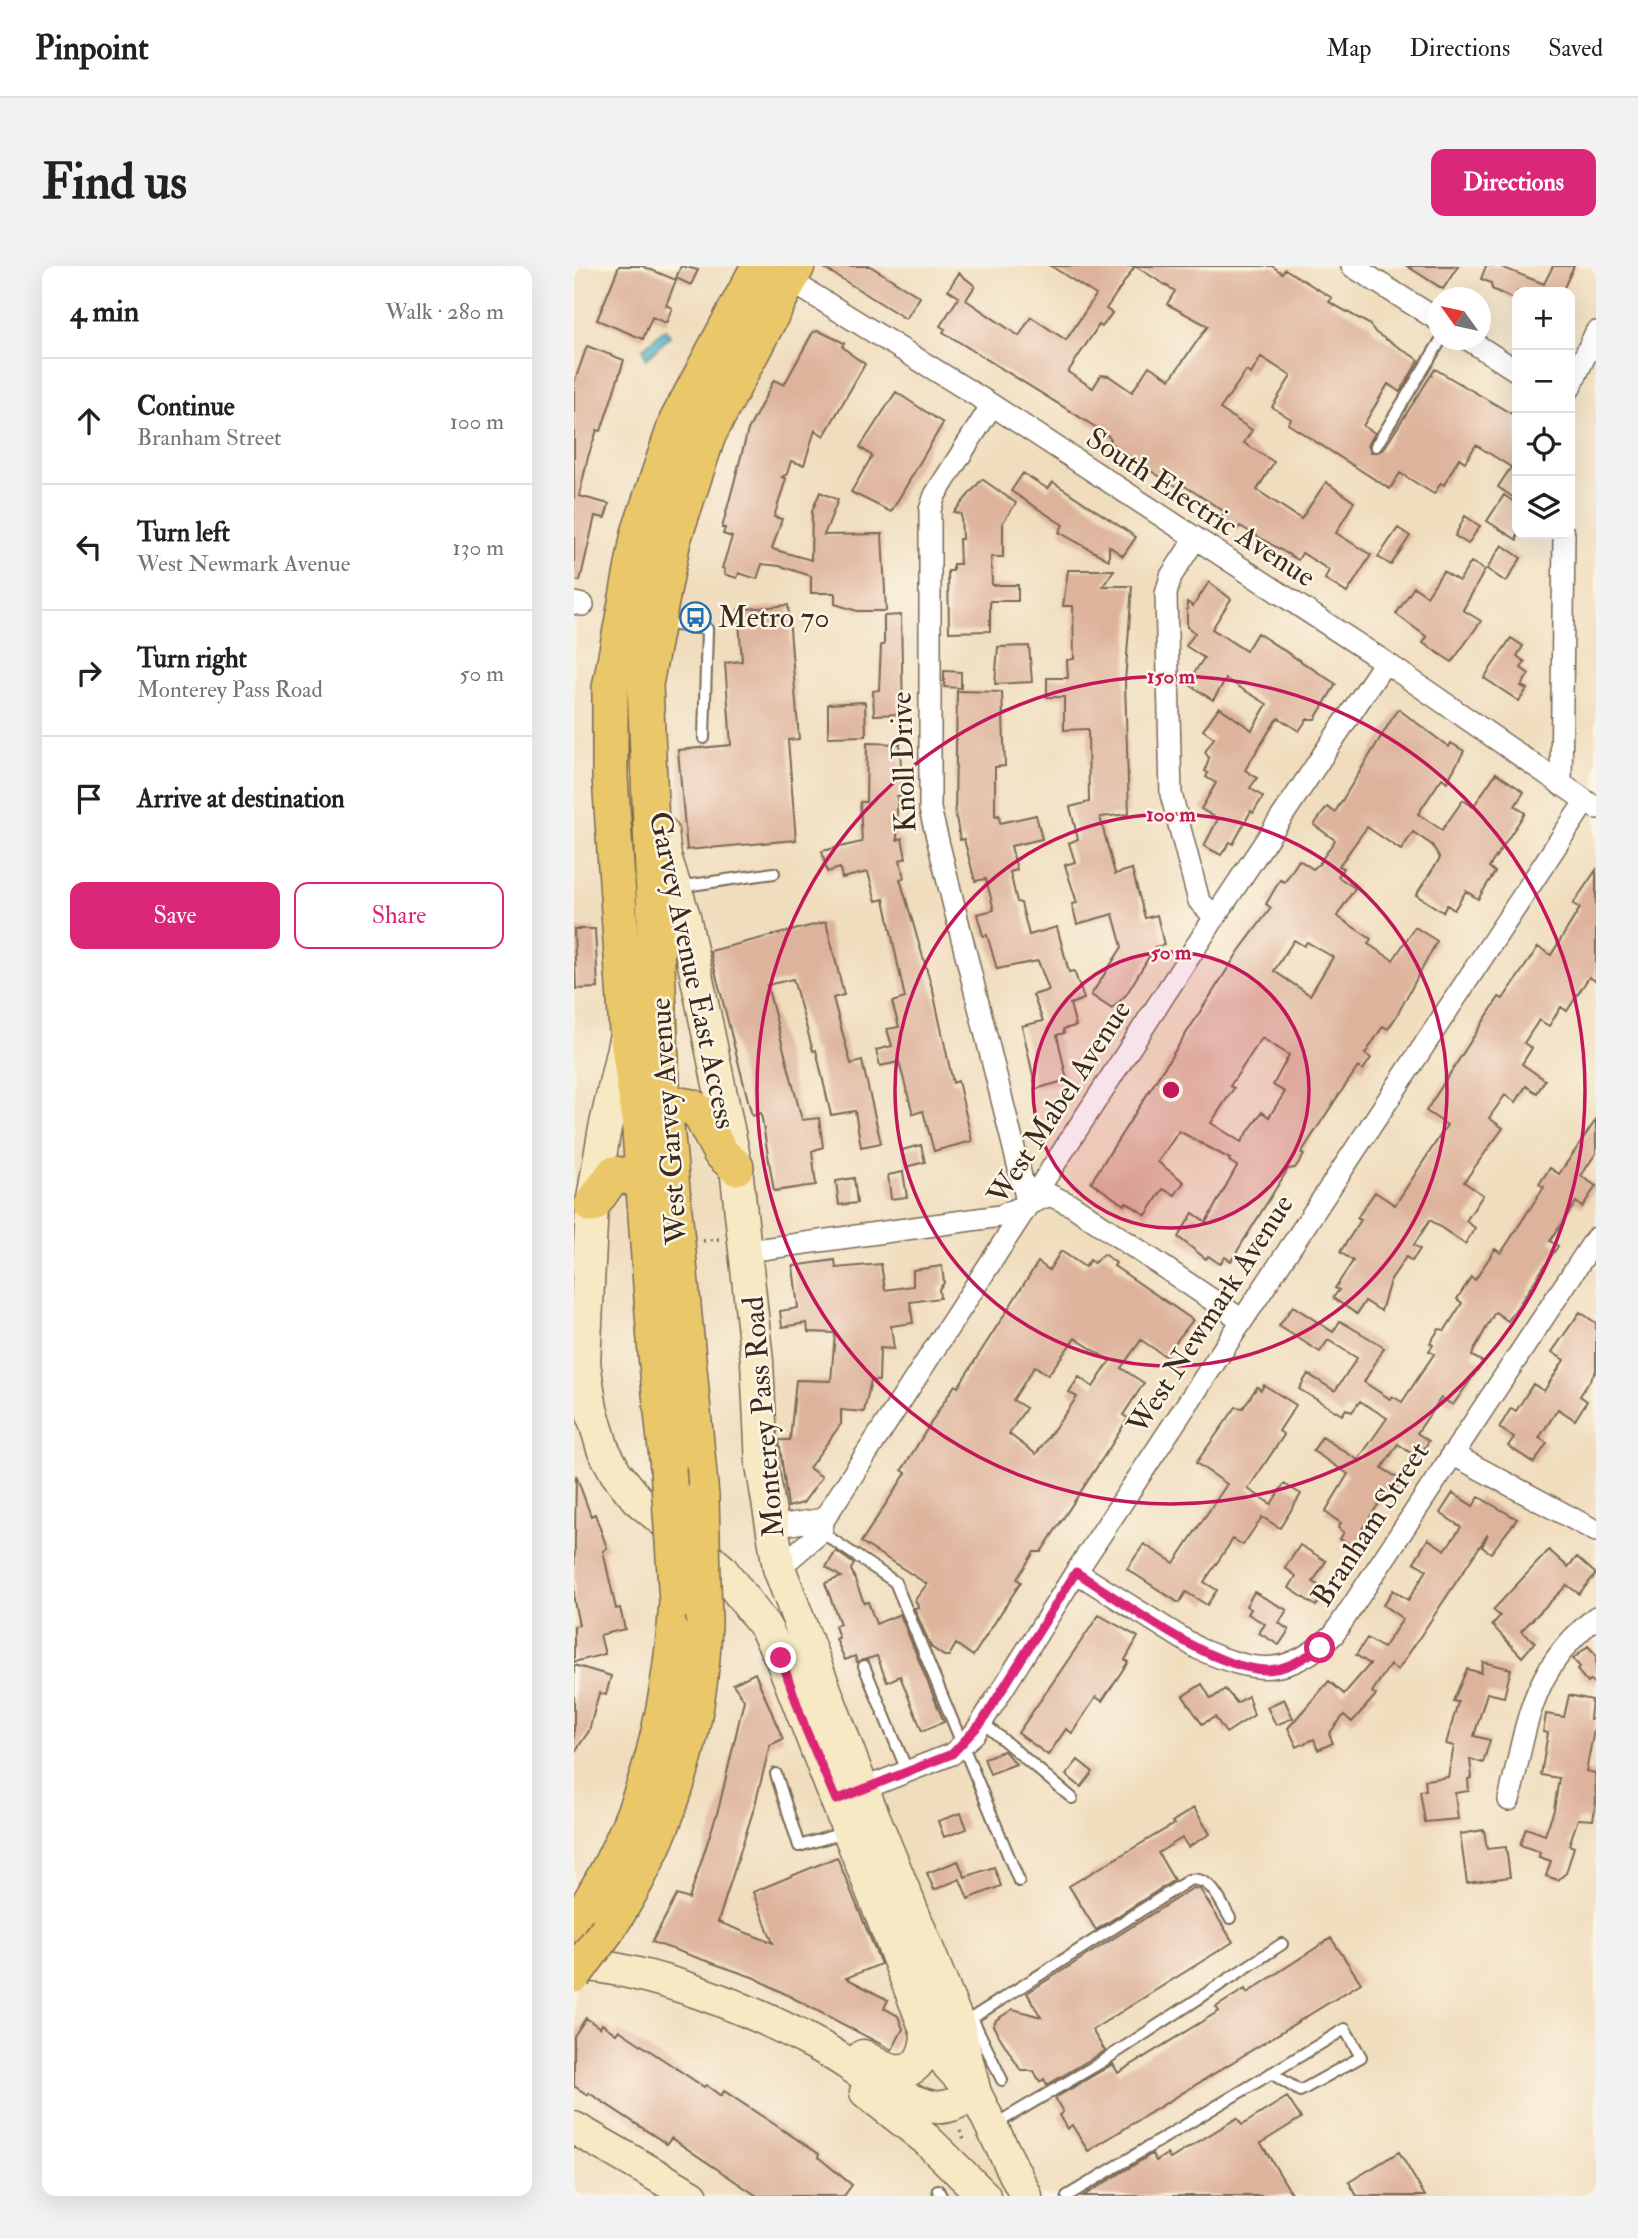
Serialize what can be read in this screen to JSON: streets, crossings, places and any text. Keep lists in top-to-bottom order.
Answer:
{
  "streets": {
    "main road": ["Garvey Avenue East Access", "West Garvey Avenue", "Monterey Pass Road"],
    "street": [
      "South Electric Avenue",
      "Knoll Drive",
      "West Mabel Avenue",
      "West Newmark Avenue",
      "Branham Street"
    ]
  },
  "crossings": [
    ["South Electric Avenue", "Knoll Drive"],
    ["South Electric Avenue", "West Mabel Avenue"],
    ["South Electric Avenue", "West Garvey Avenue"],
    ["South Electric Avenue", "West Newmark Avenue"],
    ["Knoll Drive", "West Mabel Avenue"],
    ["Garvey Avenue East Access", "West Garvey Avenue"],
    ["Garvey Avenue East Access", "Monterey Pass Road"],
    ["West Mabel Avenue", "Monterey Pass Road"],
    ["West Garvey Avenue", "Monterey Pass Road"],
    ["West Newmark Avenue", "Monterey Pass Road"],
    ["West Newmark Avenue", "Branham Street"]
  ],
  "places": {
    "bus stop": ["Metro 70"]
  },
  "north": "top left",
  "page": {
    "header": "Pinpoint",
    "nav": ["Map", "Directions", "Saved"],
    "buttons": [
      "Directions",
      ["Save", "Share"]
    ],
    "title": "Find us",
    "heading": ["4 min", "Walk · 280 m"],
    "map_buttons": ["+", "−"],
    "list": [
      ["Continue", "Branham Street", "100 m"],
      ["Turn left", "West Newmark Avenue", "130 m"],
      ["Turn right", "Monterey Pass Road", "50 m"],
      "Arrive at destination"
    ]
  },
  "rings": ["150 m", "100 m", "50 m"]
}
